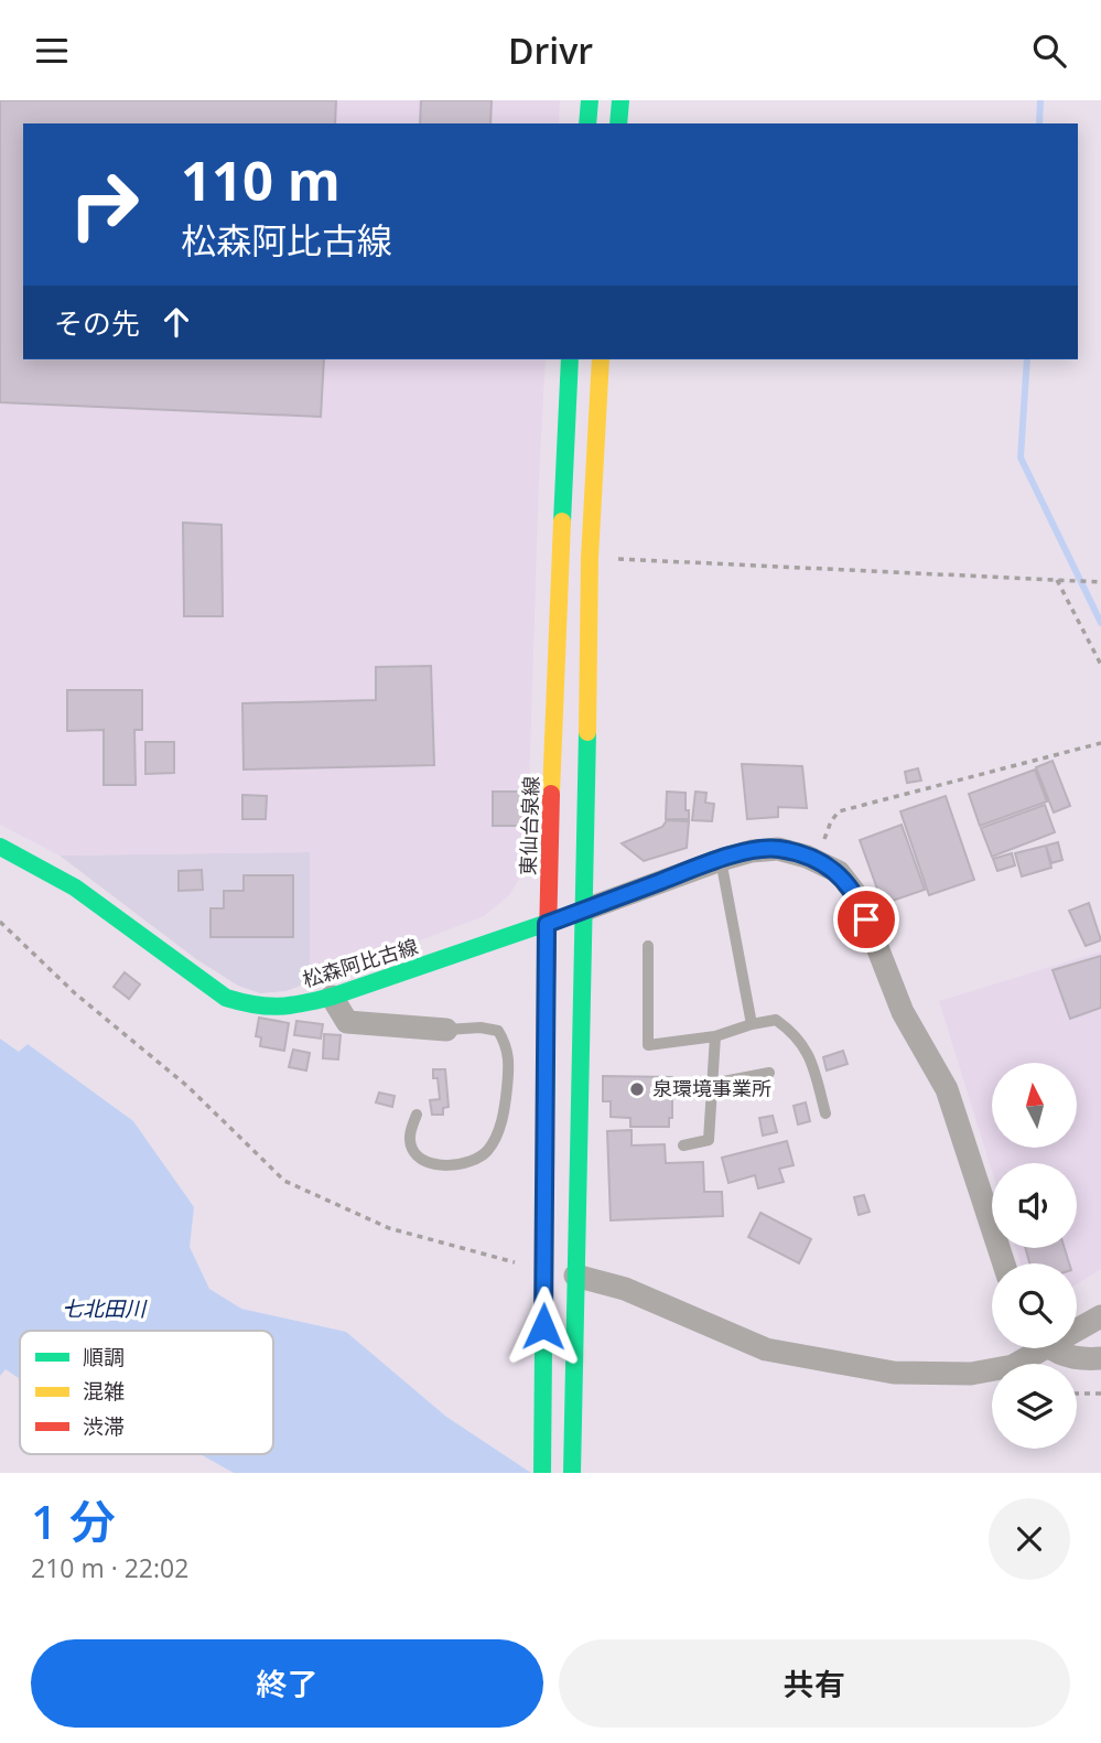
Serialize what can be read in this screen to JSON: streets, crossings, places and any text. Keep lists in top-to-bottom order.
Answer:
{
  "streets": {
    "street": ["東仙台泉線", "松森阿比古線"]
  },
  "crossings": [
    ["東仙台泉線", "松森阿比古線"]
  ],
  "water": ["七北田川"],
  "places": ["泉環境事業所"],
  "legend": ["順調", "混雑", "渋滞"],
  "north": "top",
  "page": {
    "header": "Drivr",
    "turn": ["110 m", "松森阿比古線"],
    "then": "その先",
    "heading": ["1 分", "210 m · 22:02"],
    "buttons": ["終了", "共有"]
  }
}
